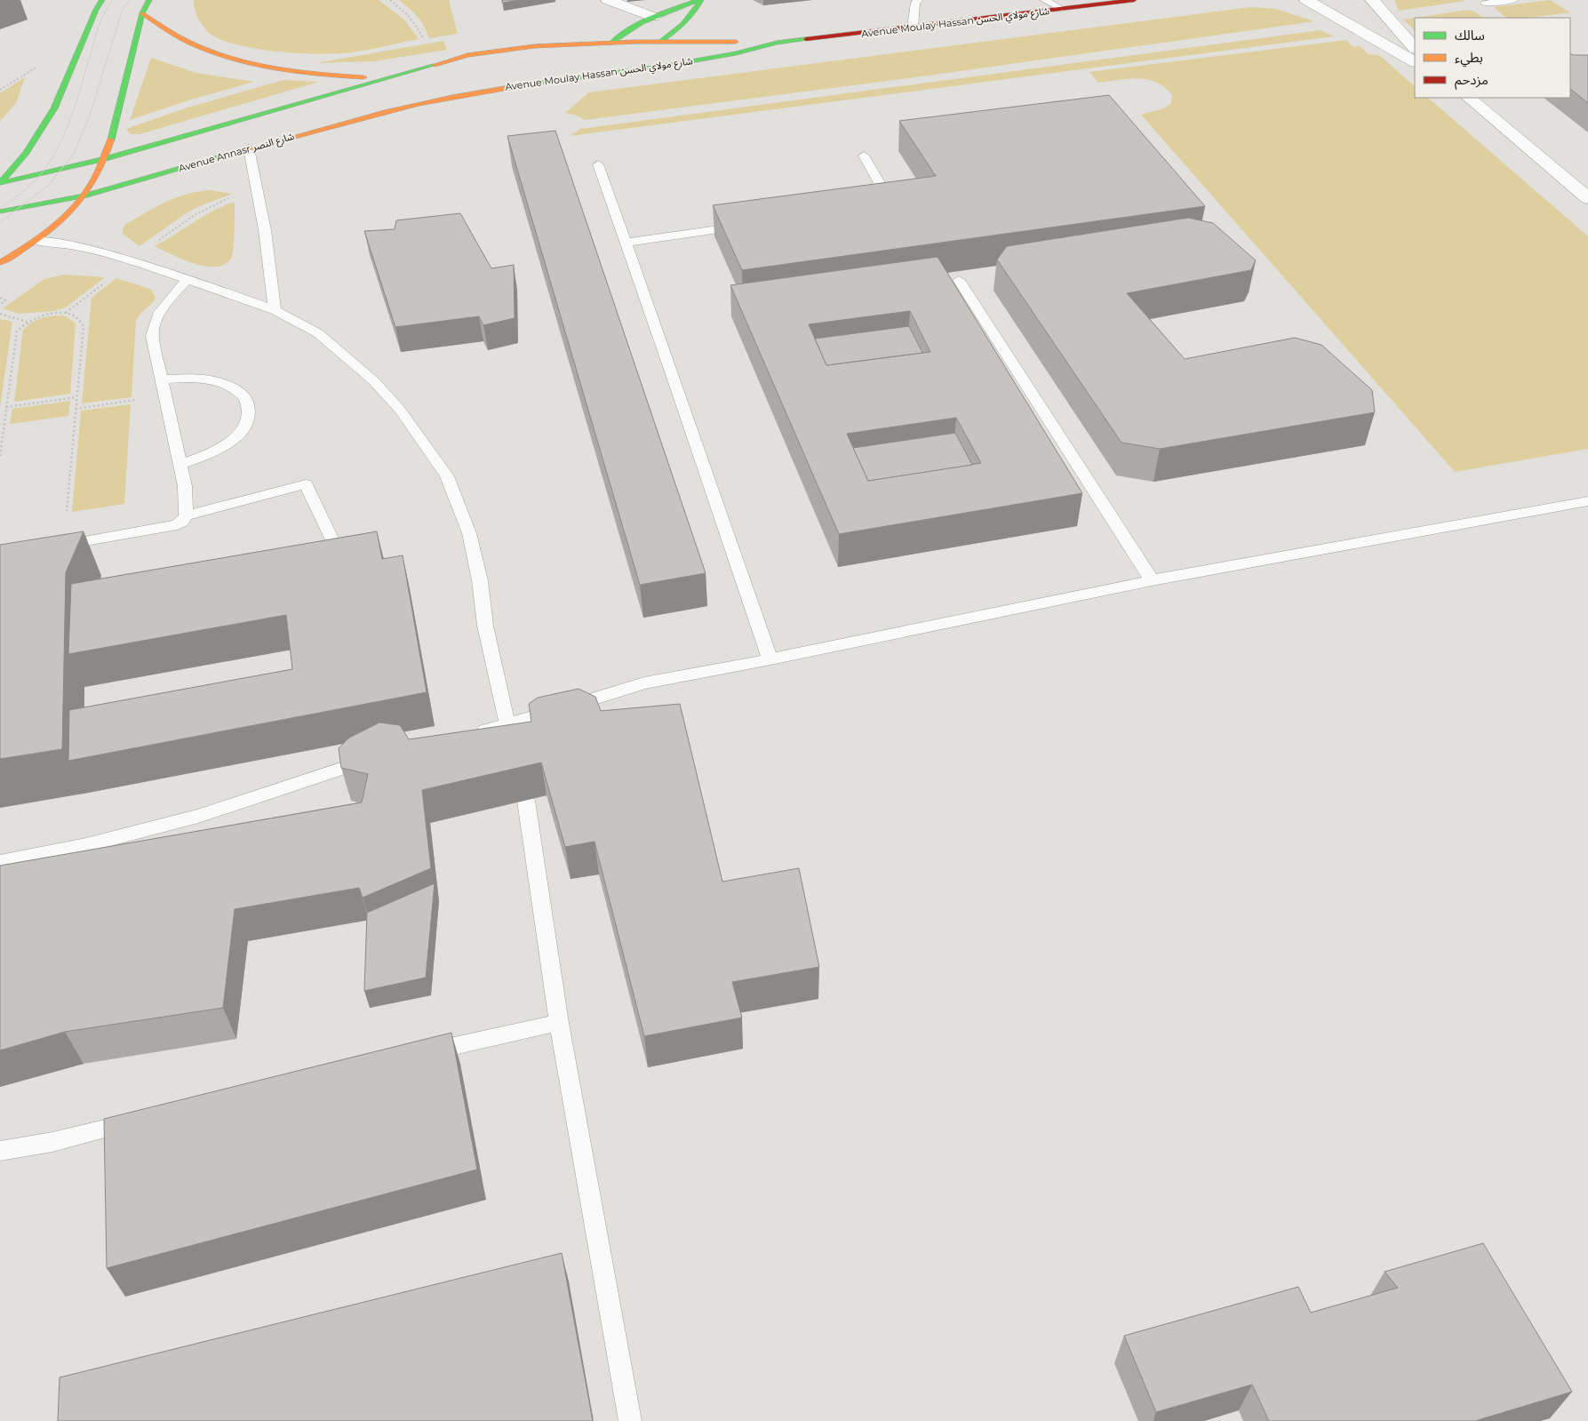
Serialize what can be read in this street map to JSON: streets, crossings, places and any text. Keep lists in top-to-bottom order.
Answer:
{
  "streets": {
    "main road": ["Avenue Moulay Hassan شارع مولاي الحسن", "Avenue Annasr شارع النصر"]
  },
  "crossings": [
    ["Avenue Moulay Hassan شارع مولاي الحسن", "Avenue Annasr شارع النصر"]
  ],
  "legend": ["سالك", "بطيء", "مزدحم"]
}
